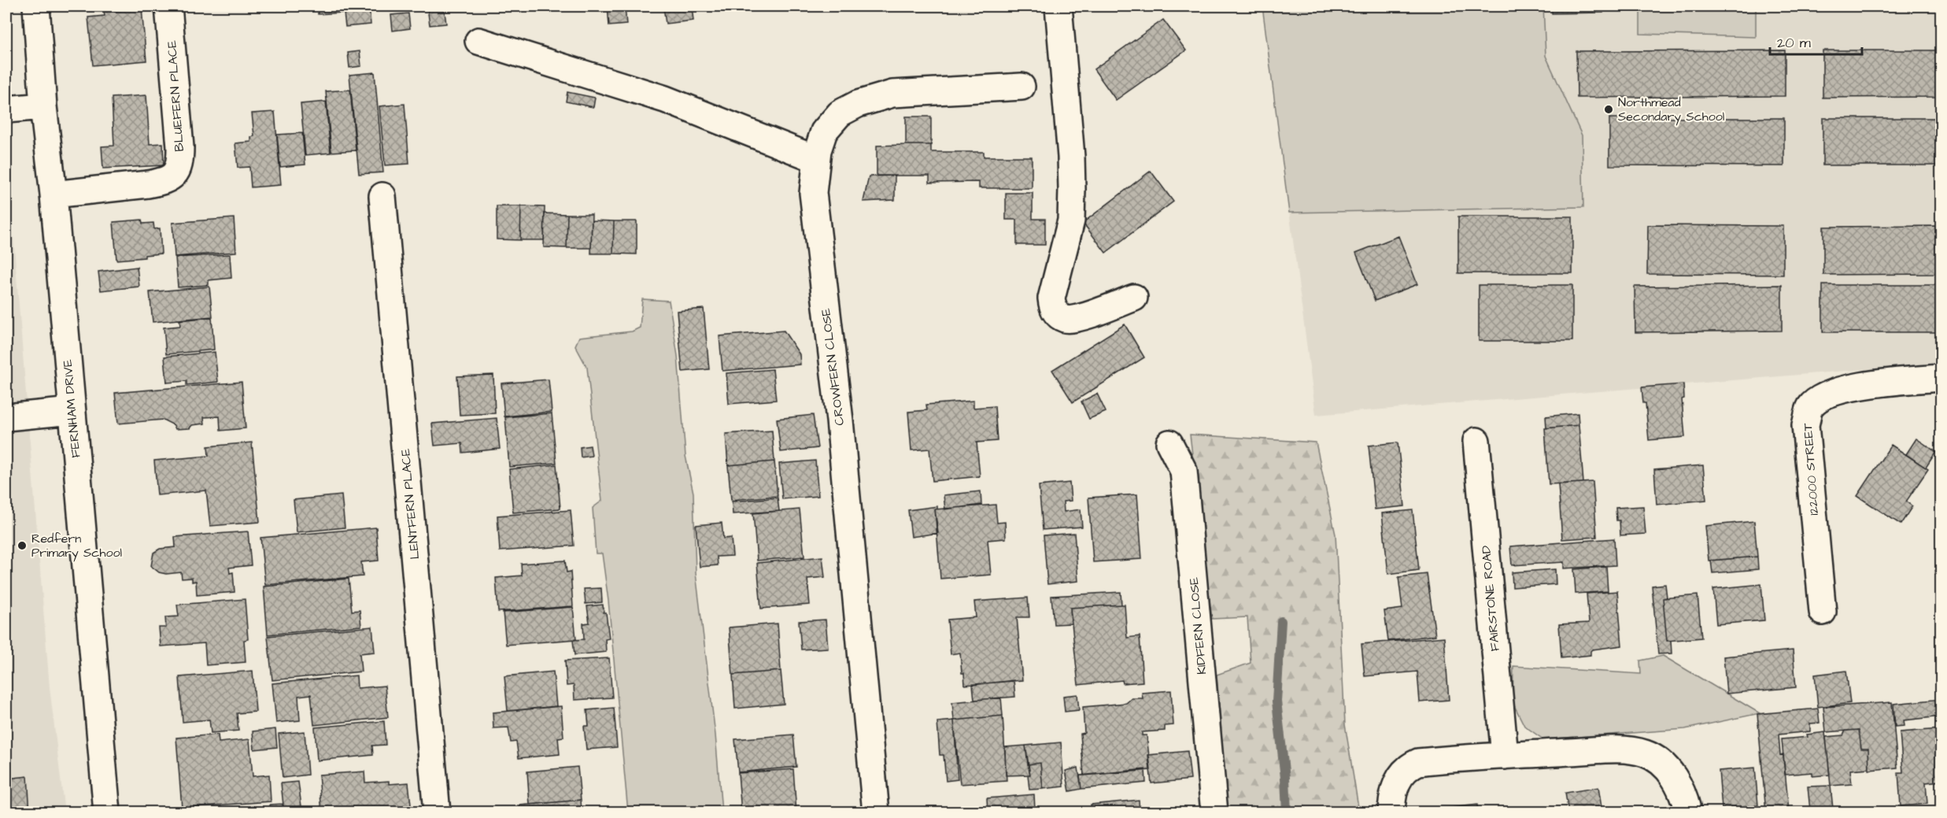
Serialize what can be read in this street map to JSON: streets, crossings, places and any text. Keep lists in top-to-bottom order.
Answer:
{
  "streets": {
    "street": [
      "BLUEFERN PLACE",
      "CROWFERN CLOSE",
      "FERNHAM DRIVE",
      "122000 STREET",
      "LENTFERN PLACE",
      "FAIRSTONE ROAD",
      "KIDFERN CLOSE"
    ]
  },
  "crossings": [
    ["BLUEFERN PLACE", "FERNHAM DRIVE"]
  ],
  "places": ["Northmead Secondary School", "Redfern Primary School"],
  "scale_bar": "20 m"
}
